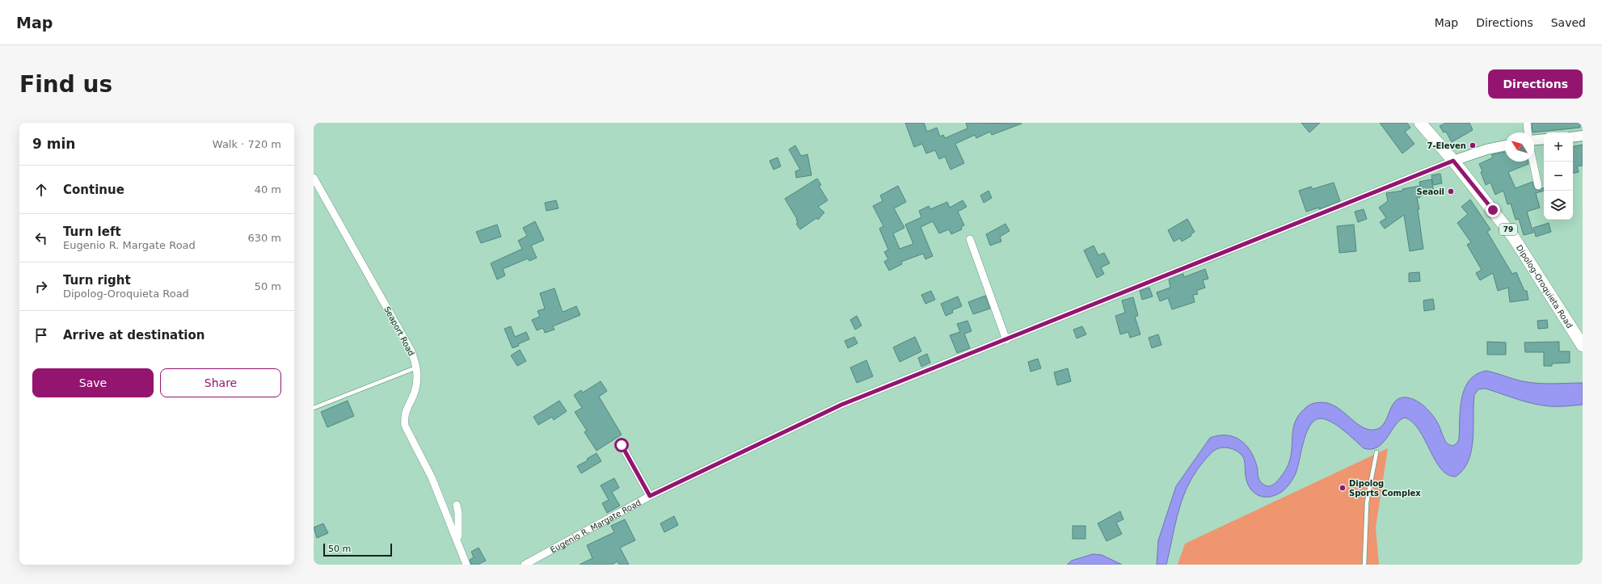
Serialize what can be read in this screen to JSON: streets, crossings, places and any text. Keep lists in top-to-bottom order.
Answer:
{
  "streets": {
    "main road": ["79", "Dipolog-Oroquieta Road"],
    "street": ["Seaport Road", "Eugenio R. Margate Road"]
  },
  "crossings": [
    ["Dipolog-Oroquieta Road", "Eugenio R. Margate Road"]
  ],
  "places": ["7-Eleven", "Seaoil", "Dipolog Sports Complex"],
  "scale_bar": "50 m",
  "north": "top left",
  "page": {
    "header": "Map",
    "nav": ["Map", "Directions", "Saved"],
    "buttons": [
      "Directions",
      ["Save", "Share"]
    ],
    "title": "Find us",
    "heading": ["9 min", "Walk · 720 m"],
    "map_buttons": ["+", "−"],
    "list": [
      ["Continue", "40 m"],
      ["Turn left", "Eugenio R. Margate Road", "630 m"],
      ["Turn right", "Dipolog-Oroquieta Road", "50 m"],
      "Arrive at destination"
    ],
    "scale": "50 m"
  }
}
